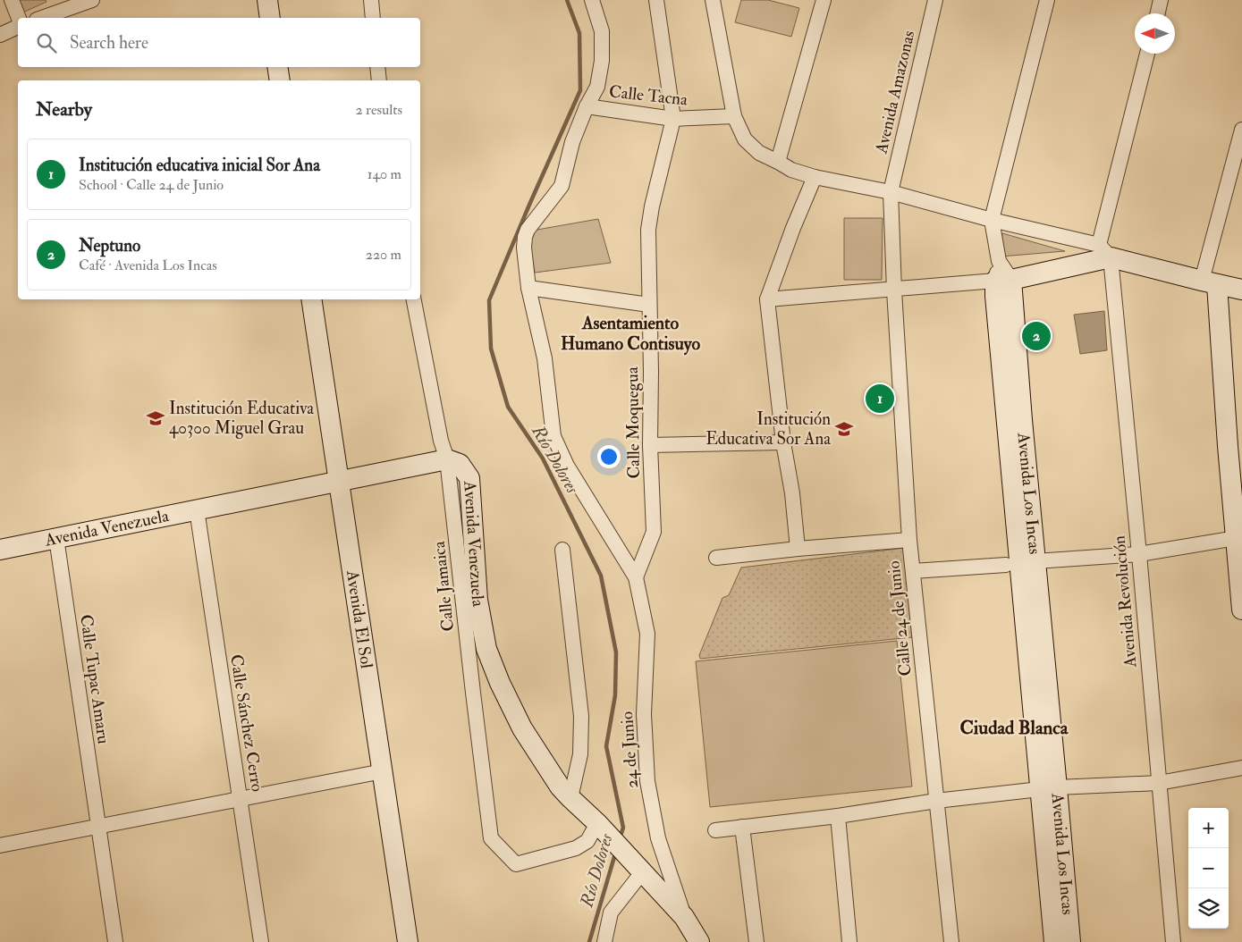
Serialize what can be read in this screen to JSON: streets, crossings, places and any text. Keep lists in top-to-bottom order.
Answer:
{
  "streets": {
    "street": [
      "Avenida Amazonas",
      "Calle Tacna",
      "Calle Moquegua",
      "Avenida Los Incas",
      "Avenida Venezuela",
      "Calle Jamaica",
      "Avenida Revolución",
      "Calle 24 de Junio",
      "Avenida El Sol",
      "Calle Tupac Amaru",
      "Calle Sánchez Cerro",
      "24 de Junio"
    ]
  },
  "crossings": [
    ["Avenida Amazonas", "Calle 24 de Junio"],
    ["Calle Tacna", "Calle Moquegua"],
    ["Calle Moquegua", "24 de Junio"],
    ["Avenida Venezuela", "Calle Jamaica"],
    ["Avenida Venezuela", "Avenida El Sol"],
    ["Avenida Venezuela", "Calle Tupac Amaru"],
    ["Avenida Venezuela", "Calle Sánchez Cerro"],
    ["Avenida Venezuela", "24 de Junio"]
  ],
  "districts": ["Asentamiento Humano Contisuyo", "Ciudad Blanca"],
  "water": ["Río Dolores"],
  "places": {
    "school or university": ["Institución Educativa 40300 Miguel Grau", "Institución Educativa Sor Ana"]
  },
  "north": "left",
  "page": {
    "search": "Search here",
    "heading": ["Nearby", "2 results"],
    "list": [
      {
        "mark": "1",
        "name": "Institución educativa inicial Sor Ana",
        "note": "School · Calle 24 de Junio",
        "value": "140 m"
      },
      {
        "mark": "2",
        "name": "Neptuno",
        "note": "Café · Avenida Los Incas",
        "value": "220 m"
      }
    ],
    "pins": ["2", "1"],
    "map_buttons": ["+", "−"]
  }
}
